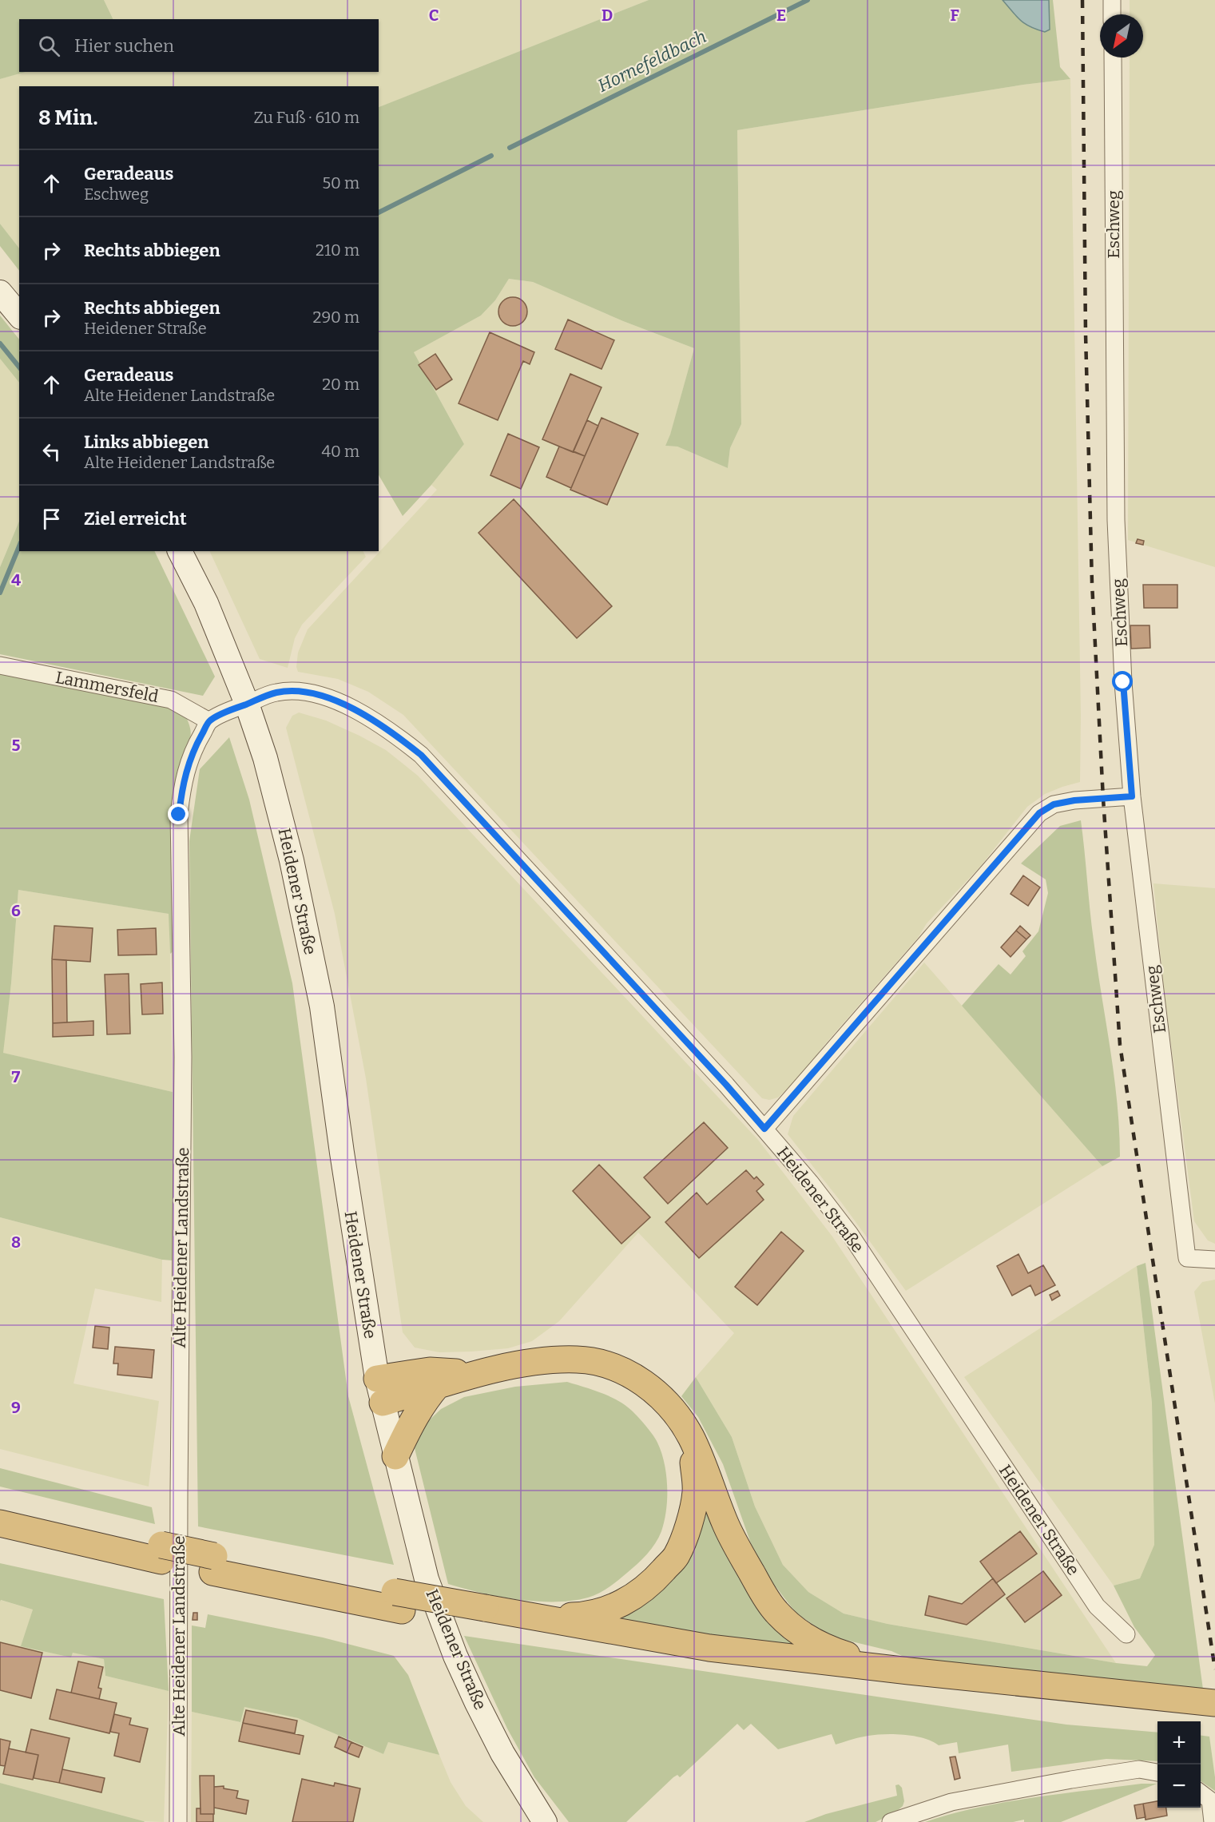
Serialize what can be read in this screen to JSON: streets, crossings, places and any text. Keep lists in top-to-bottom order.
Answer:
{
  "streets": {
    "main road": ["Heidener Straße"],
    "street": ["Eschweg", "Lammersfeld", "Alte Heidener Landstraße"]
  },
  "crossings": [
    ["Lammersfeld", "Alte Heidener Landstraße"]
  ],
  "water": ["Hornefeldbach"],
  "north": "bottom left",
  "page": {
    "search": "Hier suchen",
    "heading": ["8 Min.", "Zu Fuß · 610 m"],
    "list": [
      ["Geradeaus", "Eschweg", "50 m"],
      ["Rechts abbiegen", "210 m"],
      ["Rechts abbiegen", "Heidener Straße", "290 m"],
      ["Geradeaus", "Alte Heidener Landstraße", "20 m"],
      ["Links abbiegen", "Alte Heidener Landstraße", "40 m"],
      "Ziel erreicht"
    ],
    "map_buttons": ["+", "−"]
  },
  "grid": {
    "columns": [
      "C",
      "D",
      "E",
      "F"
    ],
    "rows": [
      "4",
      "5",
      "6",
      "7",
      "8",
      "9"
    ]
  }
}
